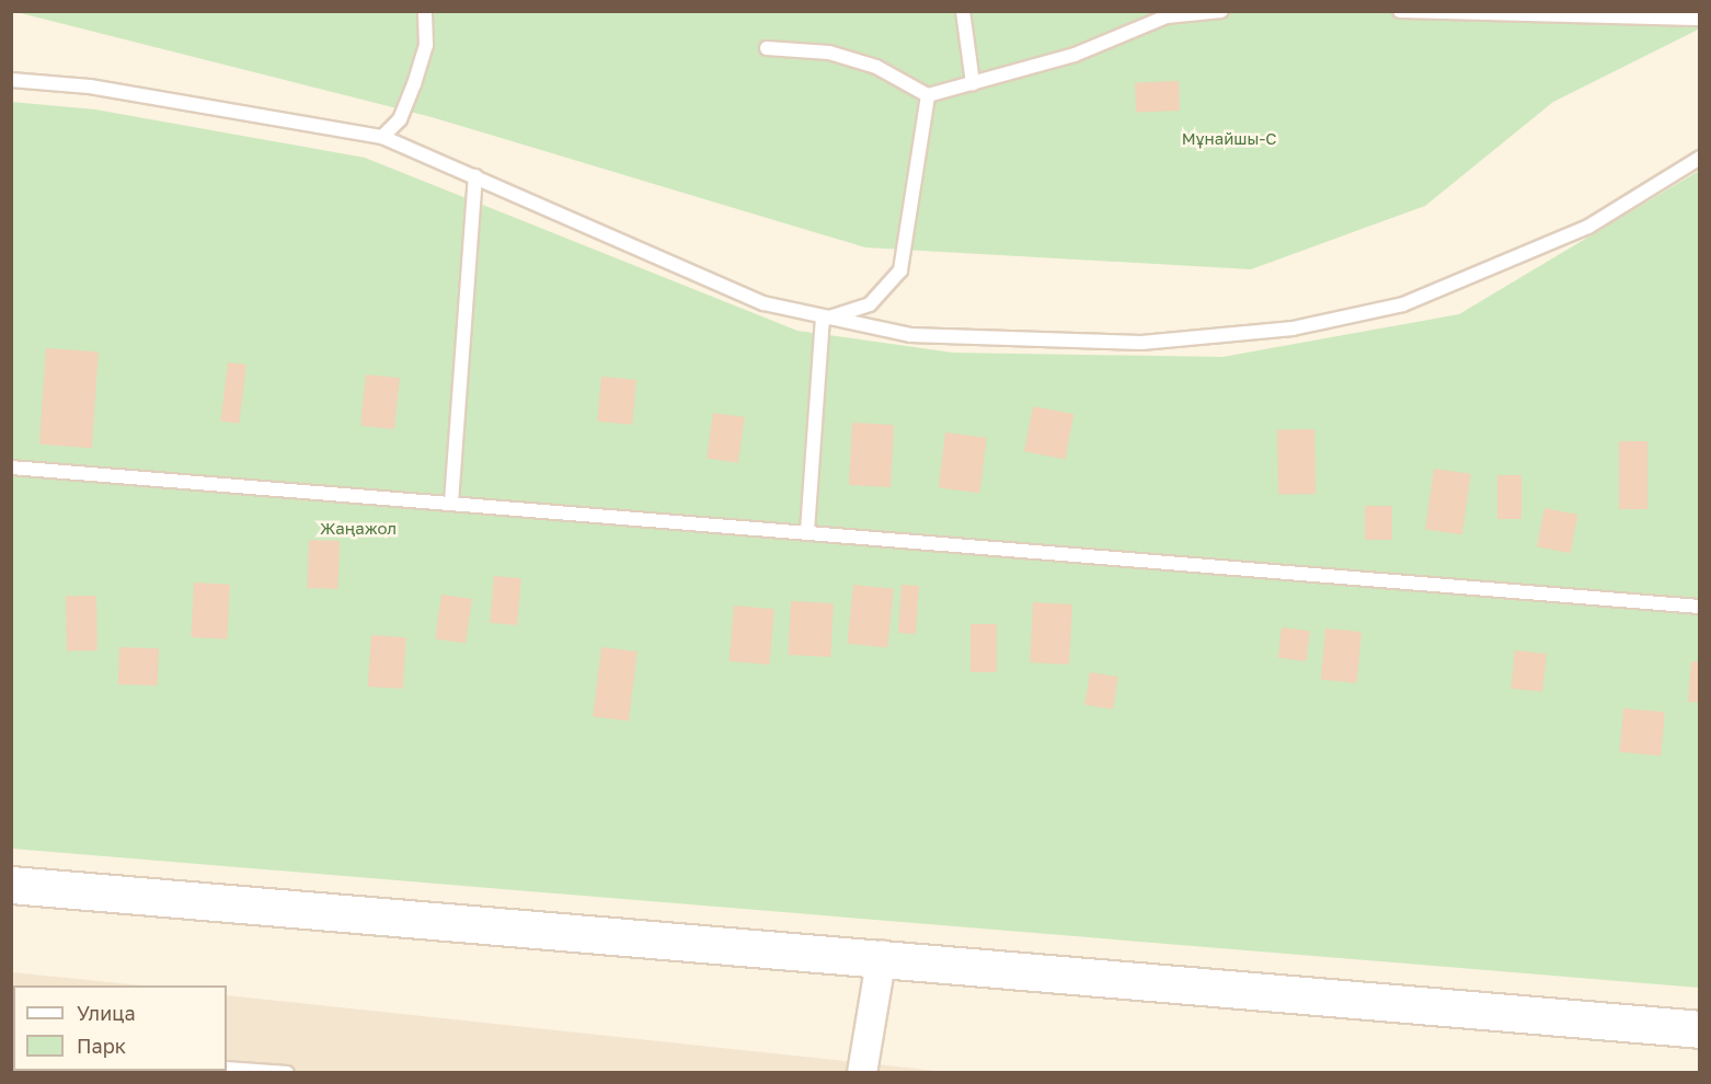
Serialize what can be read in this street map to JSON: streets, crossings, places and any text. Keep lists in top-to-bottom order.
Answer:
{
  "parks": ["Мұнайшы-С", "Жаңажол"],
  "legend": ["Улица", "Парк"]
}
